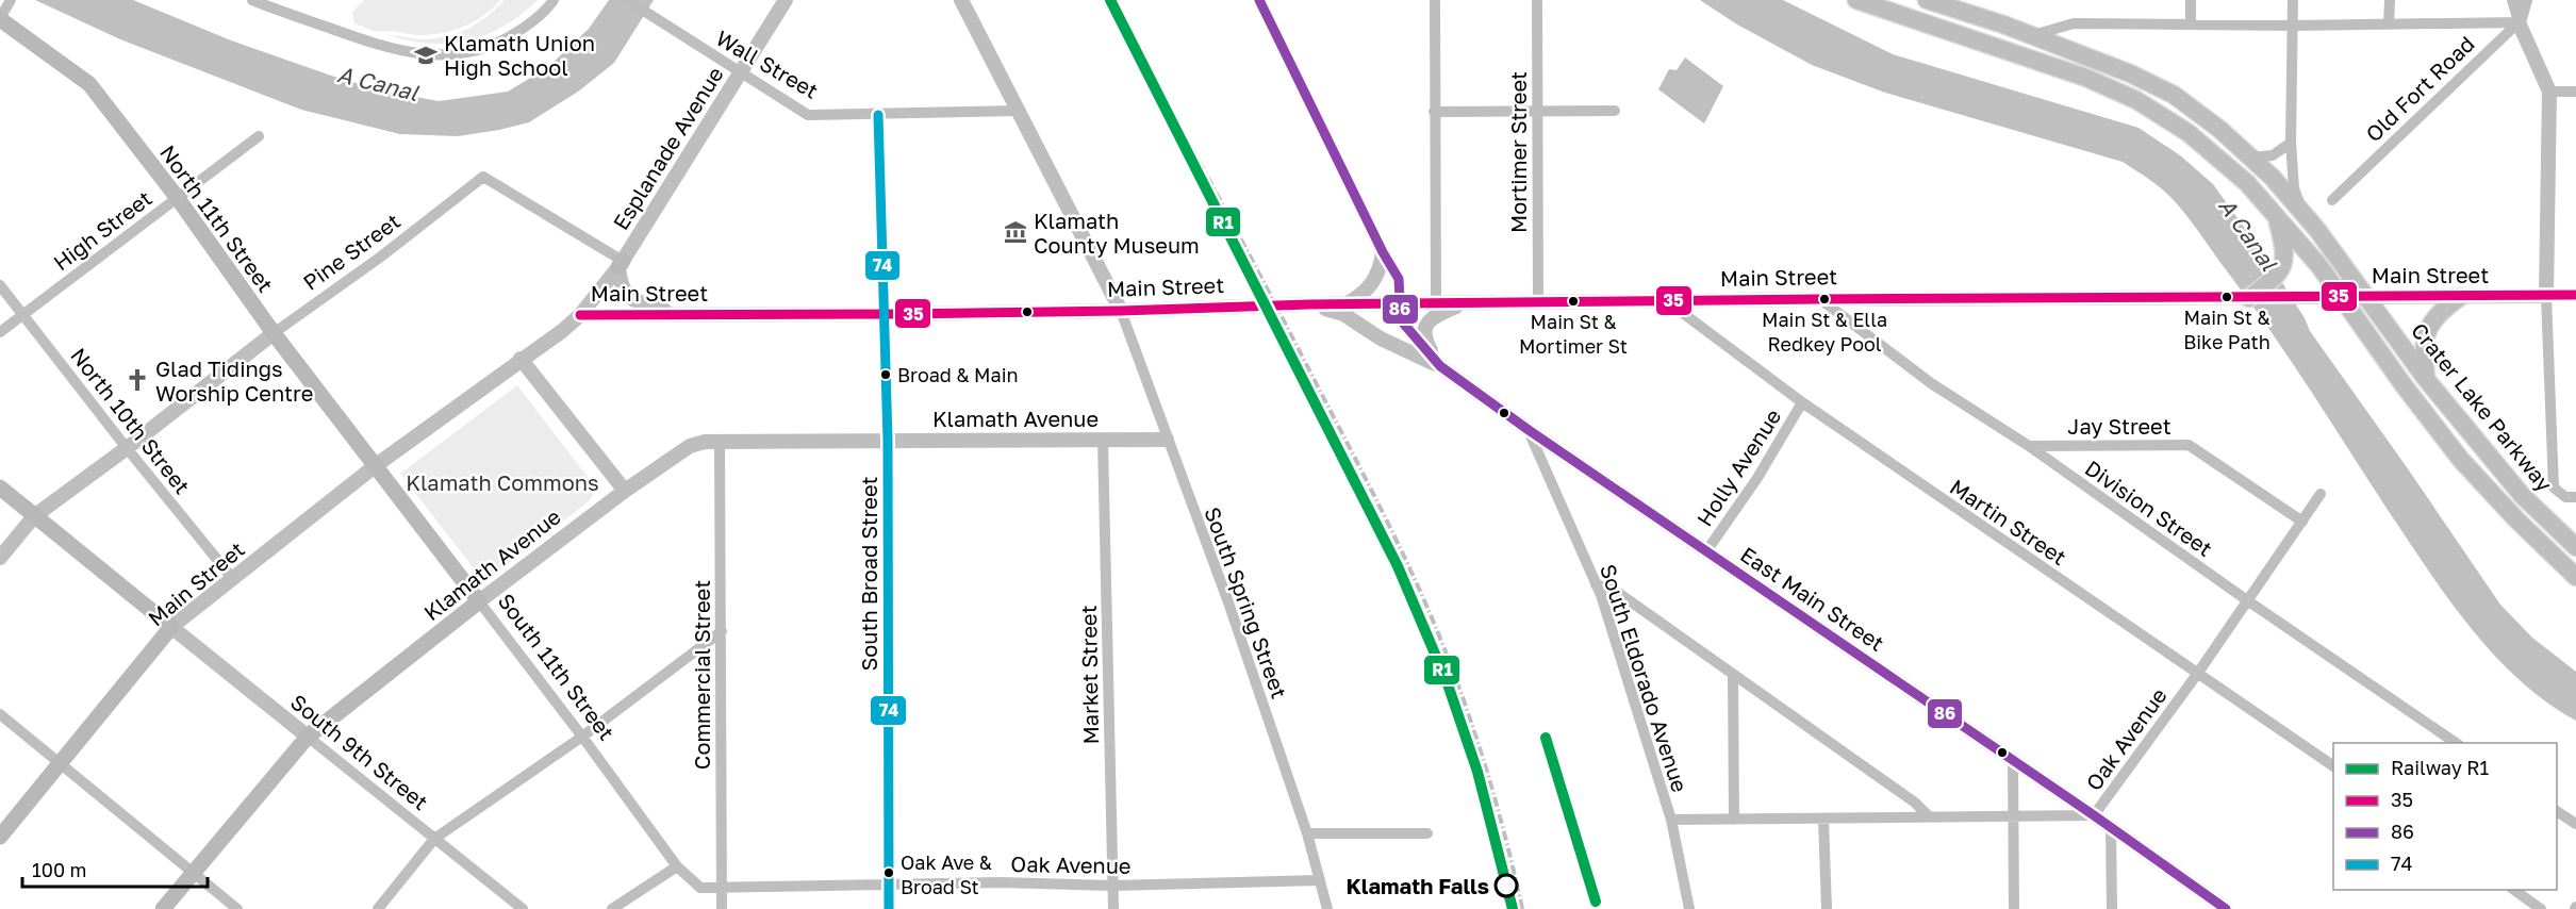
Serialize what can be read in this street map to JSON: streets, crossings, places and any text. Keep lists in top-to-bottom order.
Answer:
{
  "streets": {
    "main road": [
      "North 11th Street",
      "Main Street",
      "Crater Lake Parkway",
      "Klamath Avenue",
      "South 11th Street"
    ],
    "street": [
      "Wall Street",
      "Old Fort Road",
      "Esplanade Avenue",
      "Mortimer Street",
      "High Street",
      "Pine Street",
      "North 10th Street",
      "Jay Street",
      "Holly Avenue",
      "Division Street",
      "Martin Street",
      "South Broad Street",
      "East Main Street",
      "South Spring Street",
      "Commercial Street",
      "Market Street",
      "South Eldorado Avenue",
      "Oak Avenue",
      "South 9th Street"
    ]
  },
  "crossings": [
    ["Wall Street", "Esplanade Avenue"],
    ["Wall Street", "South Broad Street"],
    ["Esplanade Avenue", "Pine Street"],
    ["Esplanade Avenue", "Main Street"],
    ["Mortimer Street", "Main Street"],
    ["North 11th Street", "High Street"],
    ["North 11th Street", "Pine Street"],
    ["North 11th Street", "Main Street"],
    ["North 11th Street", "South 11th Street"],
    ["High Street", "North 10th Street"],
    ["Pine Street", "North 10th Street"],
    ["Main Street", "Crater Lake Parkway"],
    ["Main Street", "North 10th Street"],
    ["Main Street", "Division Street"],
    ["Main Street", "Martin Street"],
    ["Main Street", "South Broad Street"],
    ["Main Street", "East Main Street"],
    ["Main Street", "South Spring Street"],
    ["Main Street", "South 11th Street"],
    ["Main Street", "South 9th Street"],
    ["Klamath Avenue", "South Broad Street"],
    ["Klamath Avenue", "South Spring Street"],
    ["Klamath Avenue", "South 11th Street"],
    ["Klamath Avenue", "Commercial Street"],
    ["Klamath Avenue", "Market Street"],
    ["Klamath Avenue", "South 9th Street"],
    ["Jay Street", "Division Street"],
    ["Jay Street", "Oak Avenue"],
    ["Holly Avenue", "Martin Street"],
    ["Holly Avenue", "East Main Street"],
    ["Division Street", "Oak Avenue"],
    ["Martin Street", "Oak Avenue"],
    ["South Broad Street", "Oak Avenue"],
    ["East Main Street", "South Eldorado Avenue"],
    ["East Main Street", "Oak Avenue"],
    ["South Spring Street", "Oak Avenue"],
    ["South 11th Street", "Oak Avenue"],
    ["Commercial Street", "Oak Avenue"],
    ["Market Street", "Oak Avenue"],
    ["South Eldorado Avenue", "Oak Avenue"]
  ],
  "water": ["A Canal"],
  "parks": ["Klamath Commons"],
  "places": {
    "school or university": ["Klamath Union High School"],
    "museum": ["Klamath County Museum"],
    "other": [
      "Main St & Bike Path",
      "Main St & Ella Redkey Pool",
      "Main St & Mortimer St",
      "Broad & Main",
      "Oak Ave & Broad St",
      "Klamath Falls"
    ],
    "church": ["Glad Tidings Worship Centre"]
  },
  "lines": [
    "rail line R1",
    "transit line 86",
    "transit line 74",
    "transit line 35"
  ],
  "legend": [
    "Railway R1",
    "35",
    "86",
    "74"
  ],
  "scale_bar": "100 m"
}
